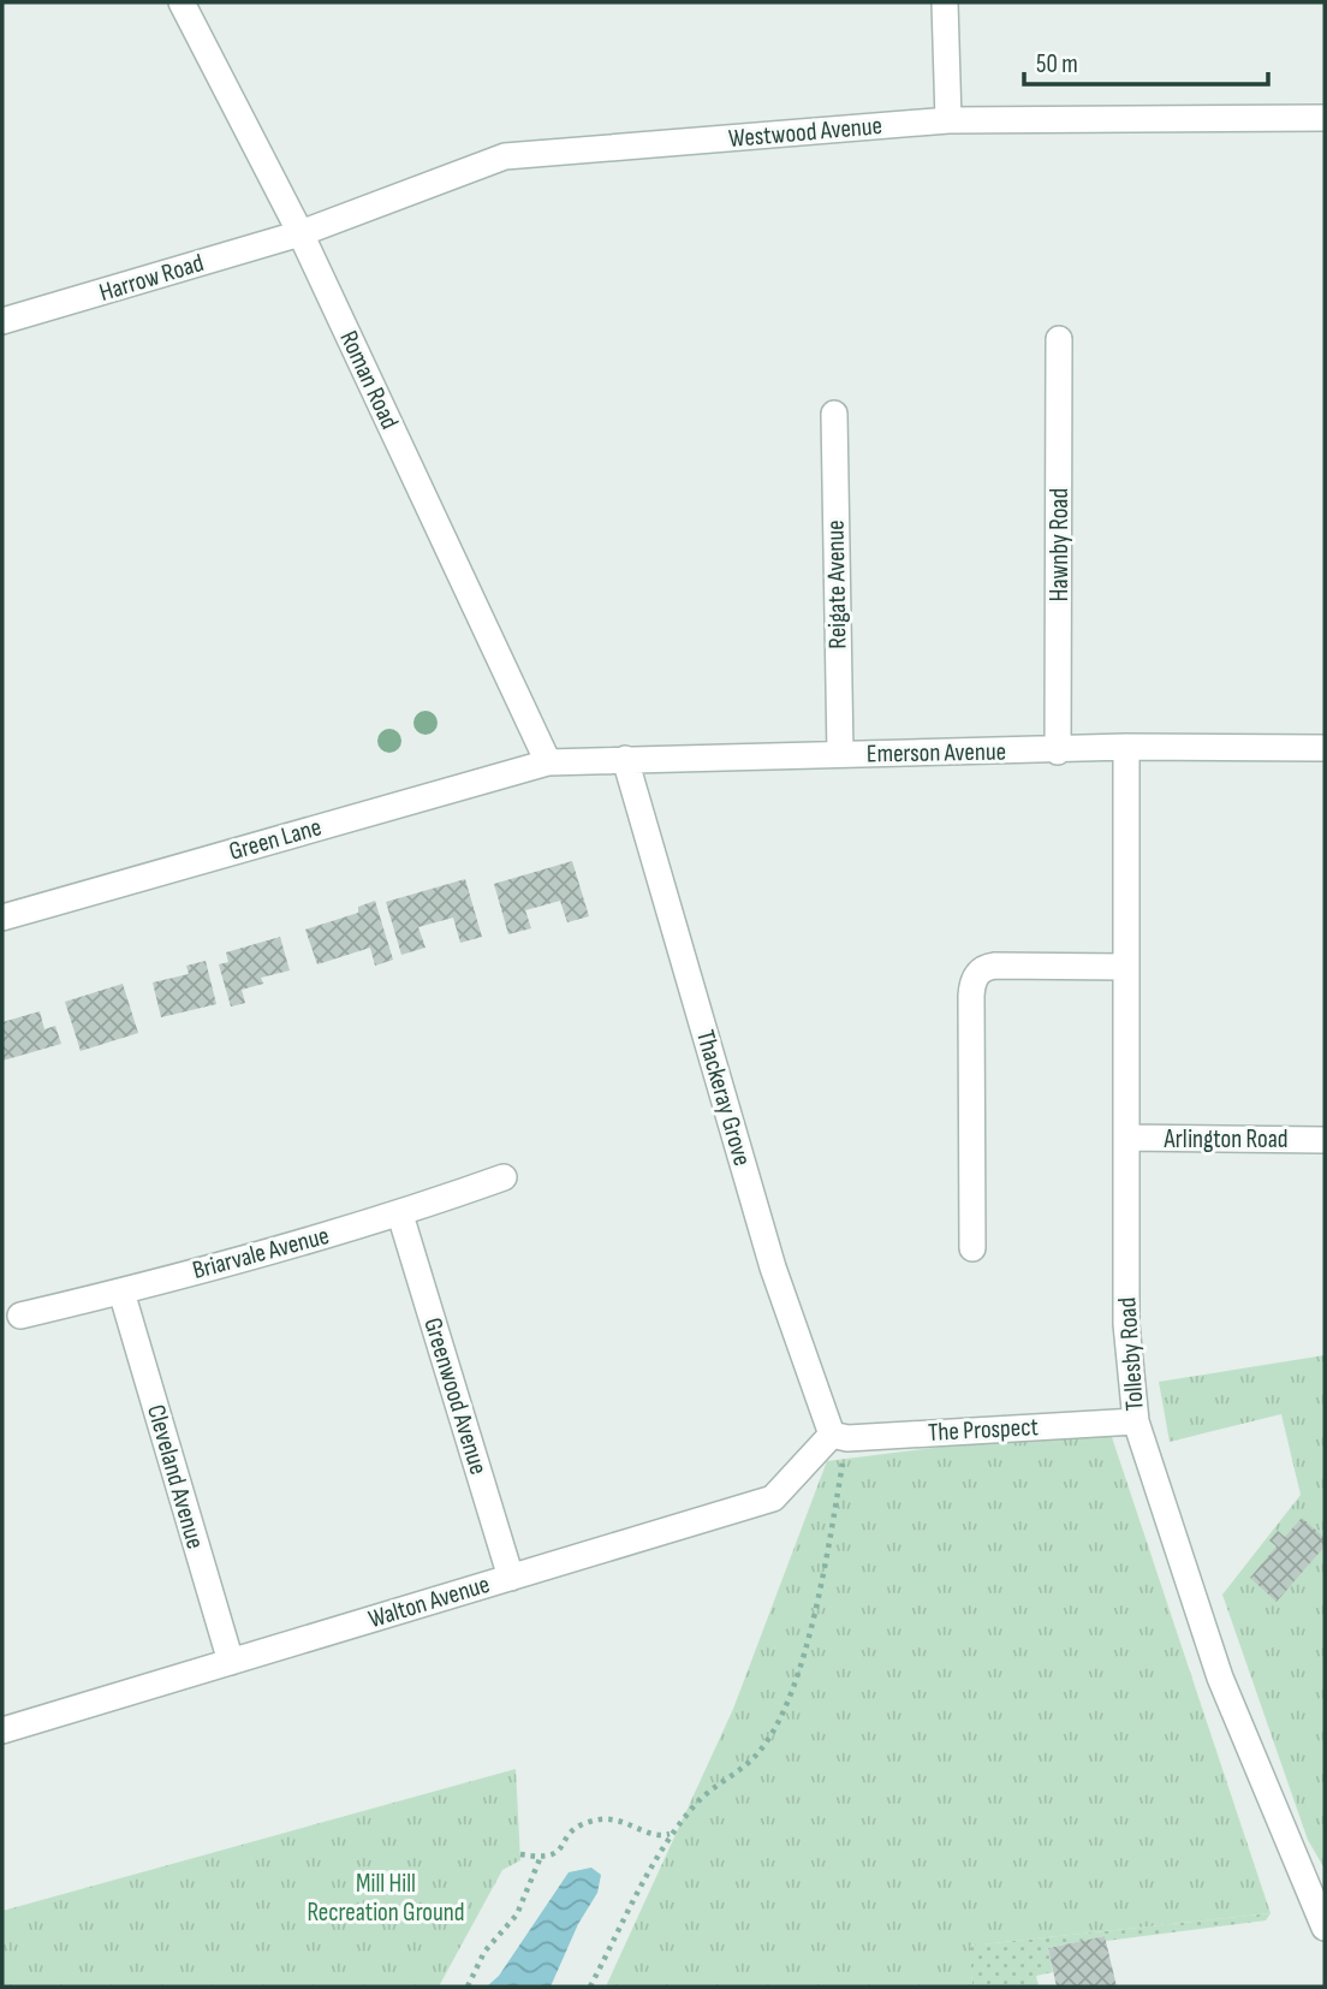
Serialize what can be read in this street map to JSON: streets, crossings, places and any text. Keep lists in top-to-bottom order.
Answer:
{
  "streets": {
    "street": [
      "Westwood Avenue",
      "Harrow Road",
      "Roman Road",
      "Hawnby Road",
      "Reigate Avenue",
      "Emerson Avenue",
      "Green Lane",
      "Thackeray Grove",
      "Arlington Road",
      "Briarvale Avenue",
      "Tollesby Road",
      "Greenwood Avenue",
      "The Prospect",
      "Cleveland Avenue",
      "Walton Avenue"
    ]
  },
  "crossings": [
    ["Westwood Avenue", "Harrow Road"],
    ["Westwood Avenue", "Roman Road"],
    ["Harrow Road", "Roman Road"],
    ["Roman Road", "Emerson Avenue"],
    ["Roman Road", "Green Lane"],
    ["Hawnby Road", "Emerson Avenue"],
    ["Reigate Avenue", "Emerson Avenue"],
    ["Emerson Avenue", "Green Lane"],
    ["Emerson Avenue", "Thackeray Grove"],
    ["Emerson Avenue", "Tollesby Road"],
    ["Thackeray Grove", "The Prospect"],
    ["Thackeray Grove", "Walton Avenue"],
    ["Arlington Road", "Tollesby Road"],
    ["Briarvale Avenue", "Greenwood Avenue"],
    ["Briarvale Avenue", "Cleveland Avenue"],
    ["Tollesby Road", "The Prospect"],
    ["Greenwood Avenue", "Walton Avenue"],
    ["The Prospect", "Walton Avenue"],
    ["Cleveland Avenue", "Walton Avenue"]
  ],
  "parks": ["Mill Hill Recreation Ground"],
  "scale_bar": "50 m"
}
